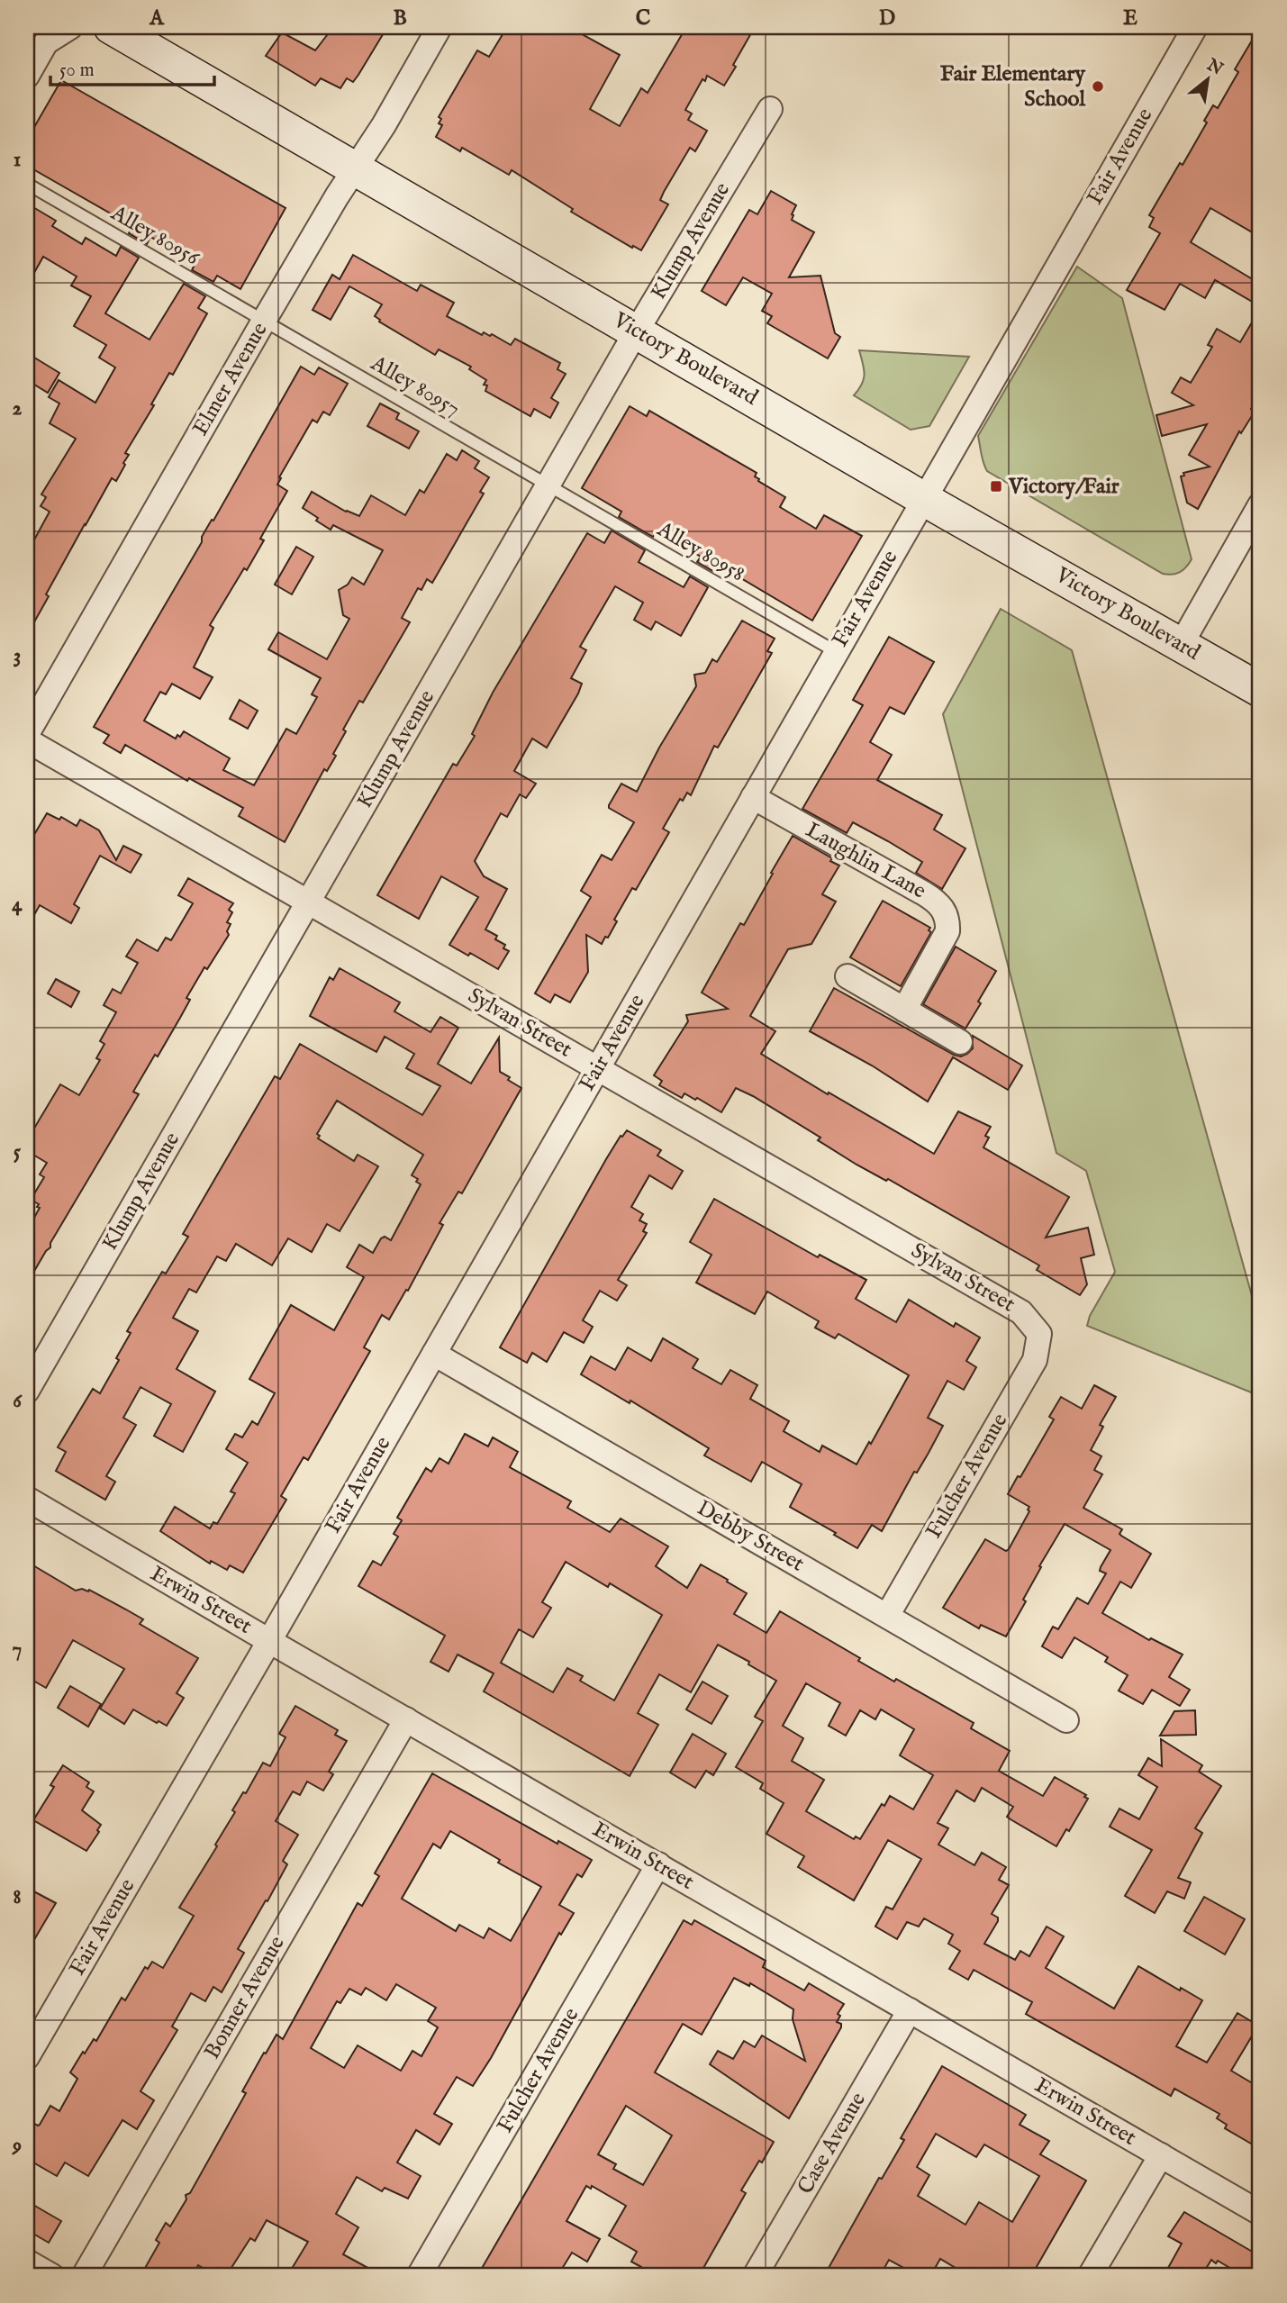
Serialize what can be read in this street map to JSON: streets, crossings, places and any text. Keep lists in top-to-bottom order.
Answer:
{
  "streets": {
    "main road": ["Victory Boulevard"],
    "street": [
      "Fair Avenue",
      "Klump Avenue",
      "Elmer Avenue",
      "Laughlin Lane",
      "Sylvan Street",
      "Fulcher Avenue",
      "Debby Street",
      "Erwin Street",
      "Bonner Avenue",
      "Case Avenue"
    ],
    "lane": ["Alley 80956", "Alley 80957", "Alley 80958"]
  },
  "crossings": [
    ["Fair Avenue", "Victory Boulevard"],
    ["Fair Avenue", "Alley 80958"],
    ["Fair Avenue", "Laughlin Lane"],
    ["Fair Avenue", "Sylvan Street"],
    ["Fair Avenue", "Debby Street"],
    ["Fair Avenue", "Erwin Street"],
    ["Alley 80956", "Elmer Avenue"],
    ["Alley 80956", "Alley 80957"],
    ["Klump Avenue", "Victory Boulevard"],
    ["Klump Avenue", "Alley 80957"],
    ["Klump Avenue", "Alley 80958"],
    ["Klump Avenue", "Sylvan Street"],
    ["Victory Boulevard", "Elmer Avenue"],
    ["Elmer Avenue", "Alley 80957"],
    ["Alley 80957", "Alley 80958"],
    ["Sylvan Street", "Fulcher Avenue"],
    ["Fulcher Avenue", "Debby Street"],
    ["Fulcher Avenue", "Erwin Street"],
    ["Erwin Street", "Bonner Avenue"],
    ["Erwin Street", "Case Avenue"]
  ],
  "places": {
    "other": ["Fair Elementary School"],
    "transit": ["Victory/Fair"]
  },
  "scale_bar": "50 m",
  "north": "top right",
  "grid": {
    "columns": [
      "A",
      "B",
      "C",
      "D",
      "E"
    ],
    "rows": [
      "1",
      "2",
      "3",
      "4",
      "5",
      "6",
      "7",
      "8",
      "9"
    ]
  }
}
